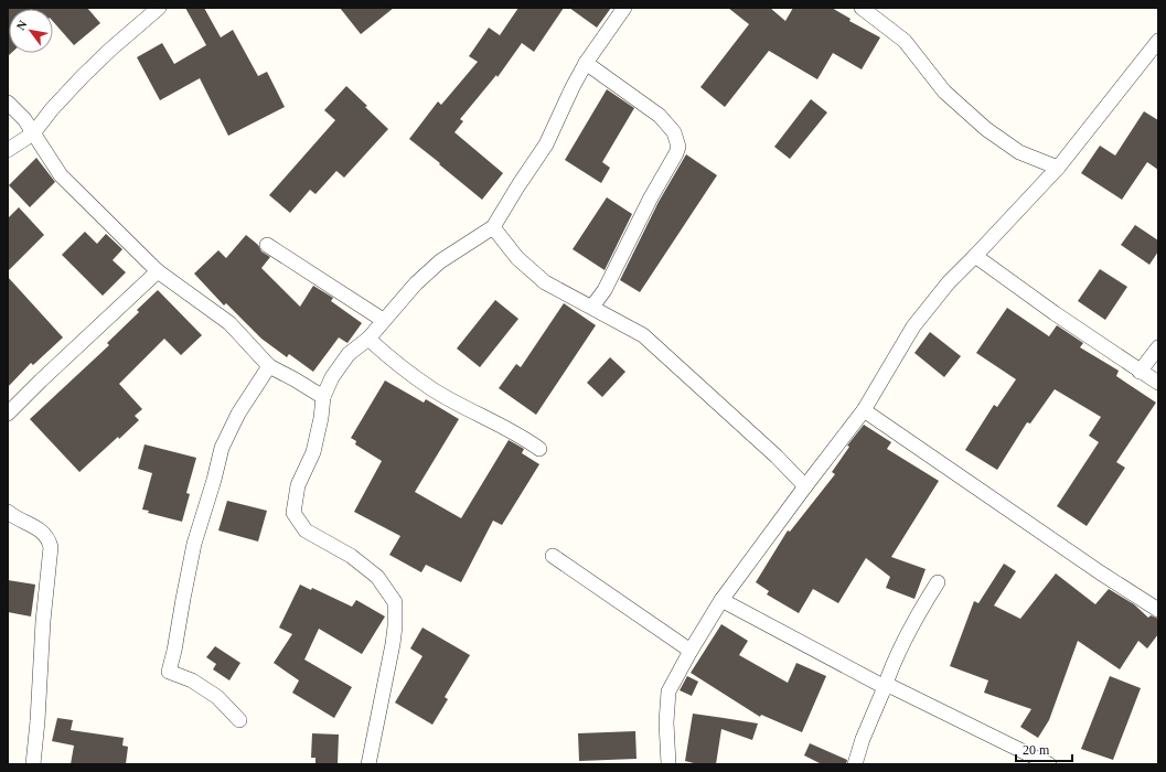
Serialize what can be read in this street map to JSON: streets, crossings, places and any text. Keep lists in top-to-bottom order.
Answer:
{
  "scale_bar": "20 m",
  "north": "top left"
}
